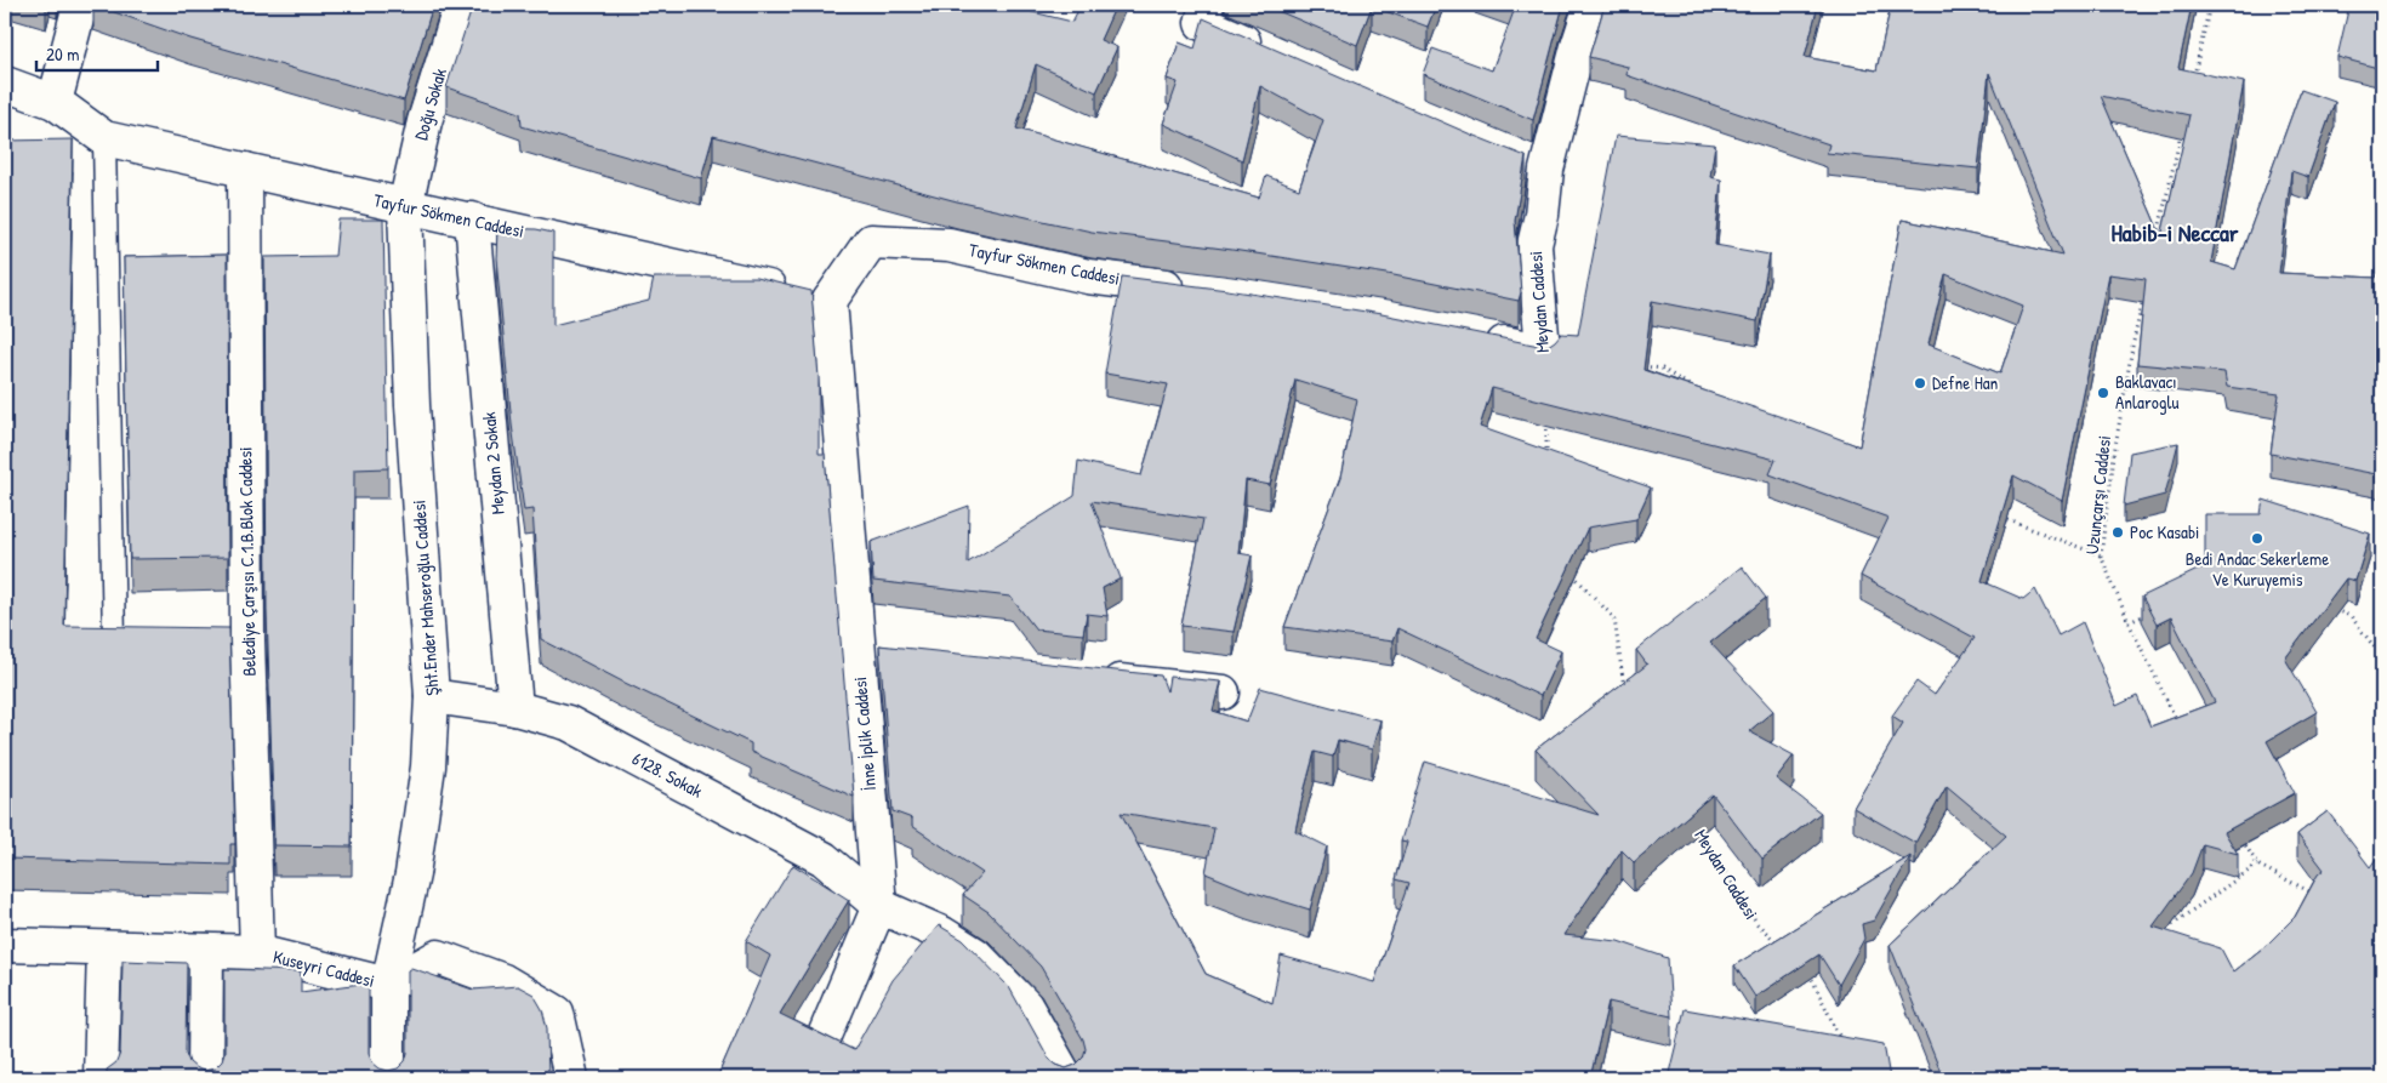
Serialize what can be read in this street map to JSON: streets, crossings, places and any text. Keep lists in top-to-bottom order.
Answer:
{
  "streets": {
    "street": [
      "Doğu Sokak",
      "Tayfur Sökmen Caddesi",
      "Meydan Caddesi",
      "Meydan 2 Sokak",
      "Belediye Çarşısı C.1.B.Blok Caddesi",
      "Şht.Ender Mahseroğlu Caddesi",
      "İnne İplik Caddesi",
      "6128. Sokak",
      "Kuseyri Caddesi"
    ],
    "path": ["Uzunçarşı Caddesi"]
  },
  "crossings": [
    ["Doğu Sokak", "Tayfur Sökmen Caddesi"],
    ["Doğu Sokak", "Şht.Ender Mahseroğlu Caddesi"],
    ["Tayfur Sökmen Caddesi", "Meydan 2 Sokak"],
    ["Tayfur Sökmen Caddesi", "Belediye Çarşısı C.1.B.Blok Caddesi"],
    ["Tayfur Sökmen Caddesi", "Şht.Ender Mahseroğlu Caddesi"],
    ["Tayfur Sökmen Caddesi", "İnne İplik Caddesi"],
    ["Meydan 2 Sokak", "6128. Sokak"],
    ["Belediye Çarşısı C.1.B.Blok Caddesi", "Kuseyri Caddesi"],
    ["Şht.Ender Mahseroğlu Caddesi", "6128. Sokak"],
    ["Şht.Ender Mahseroğlu Caddesi", "Kuseyri Caddesi"],
    ["İnne İplik Caddesi", "6128. Sokak"]
  ],
  "districts": ["Habib-i Neccar"],
  "places": [
    "Defne Han",
    "Baklavacı Anlaroglu",
    "Poc Kasabi",
    "Bedi Andac Sekerleme Ve Kuruyemis"
  ],
  "scale_bar": "20 m"
}
